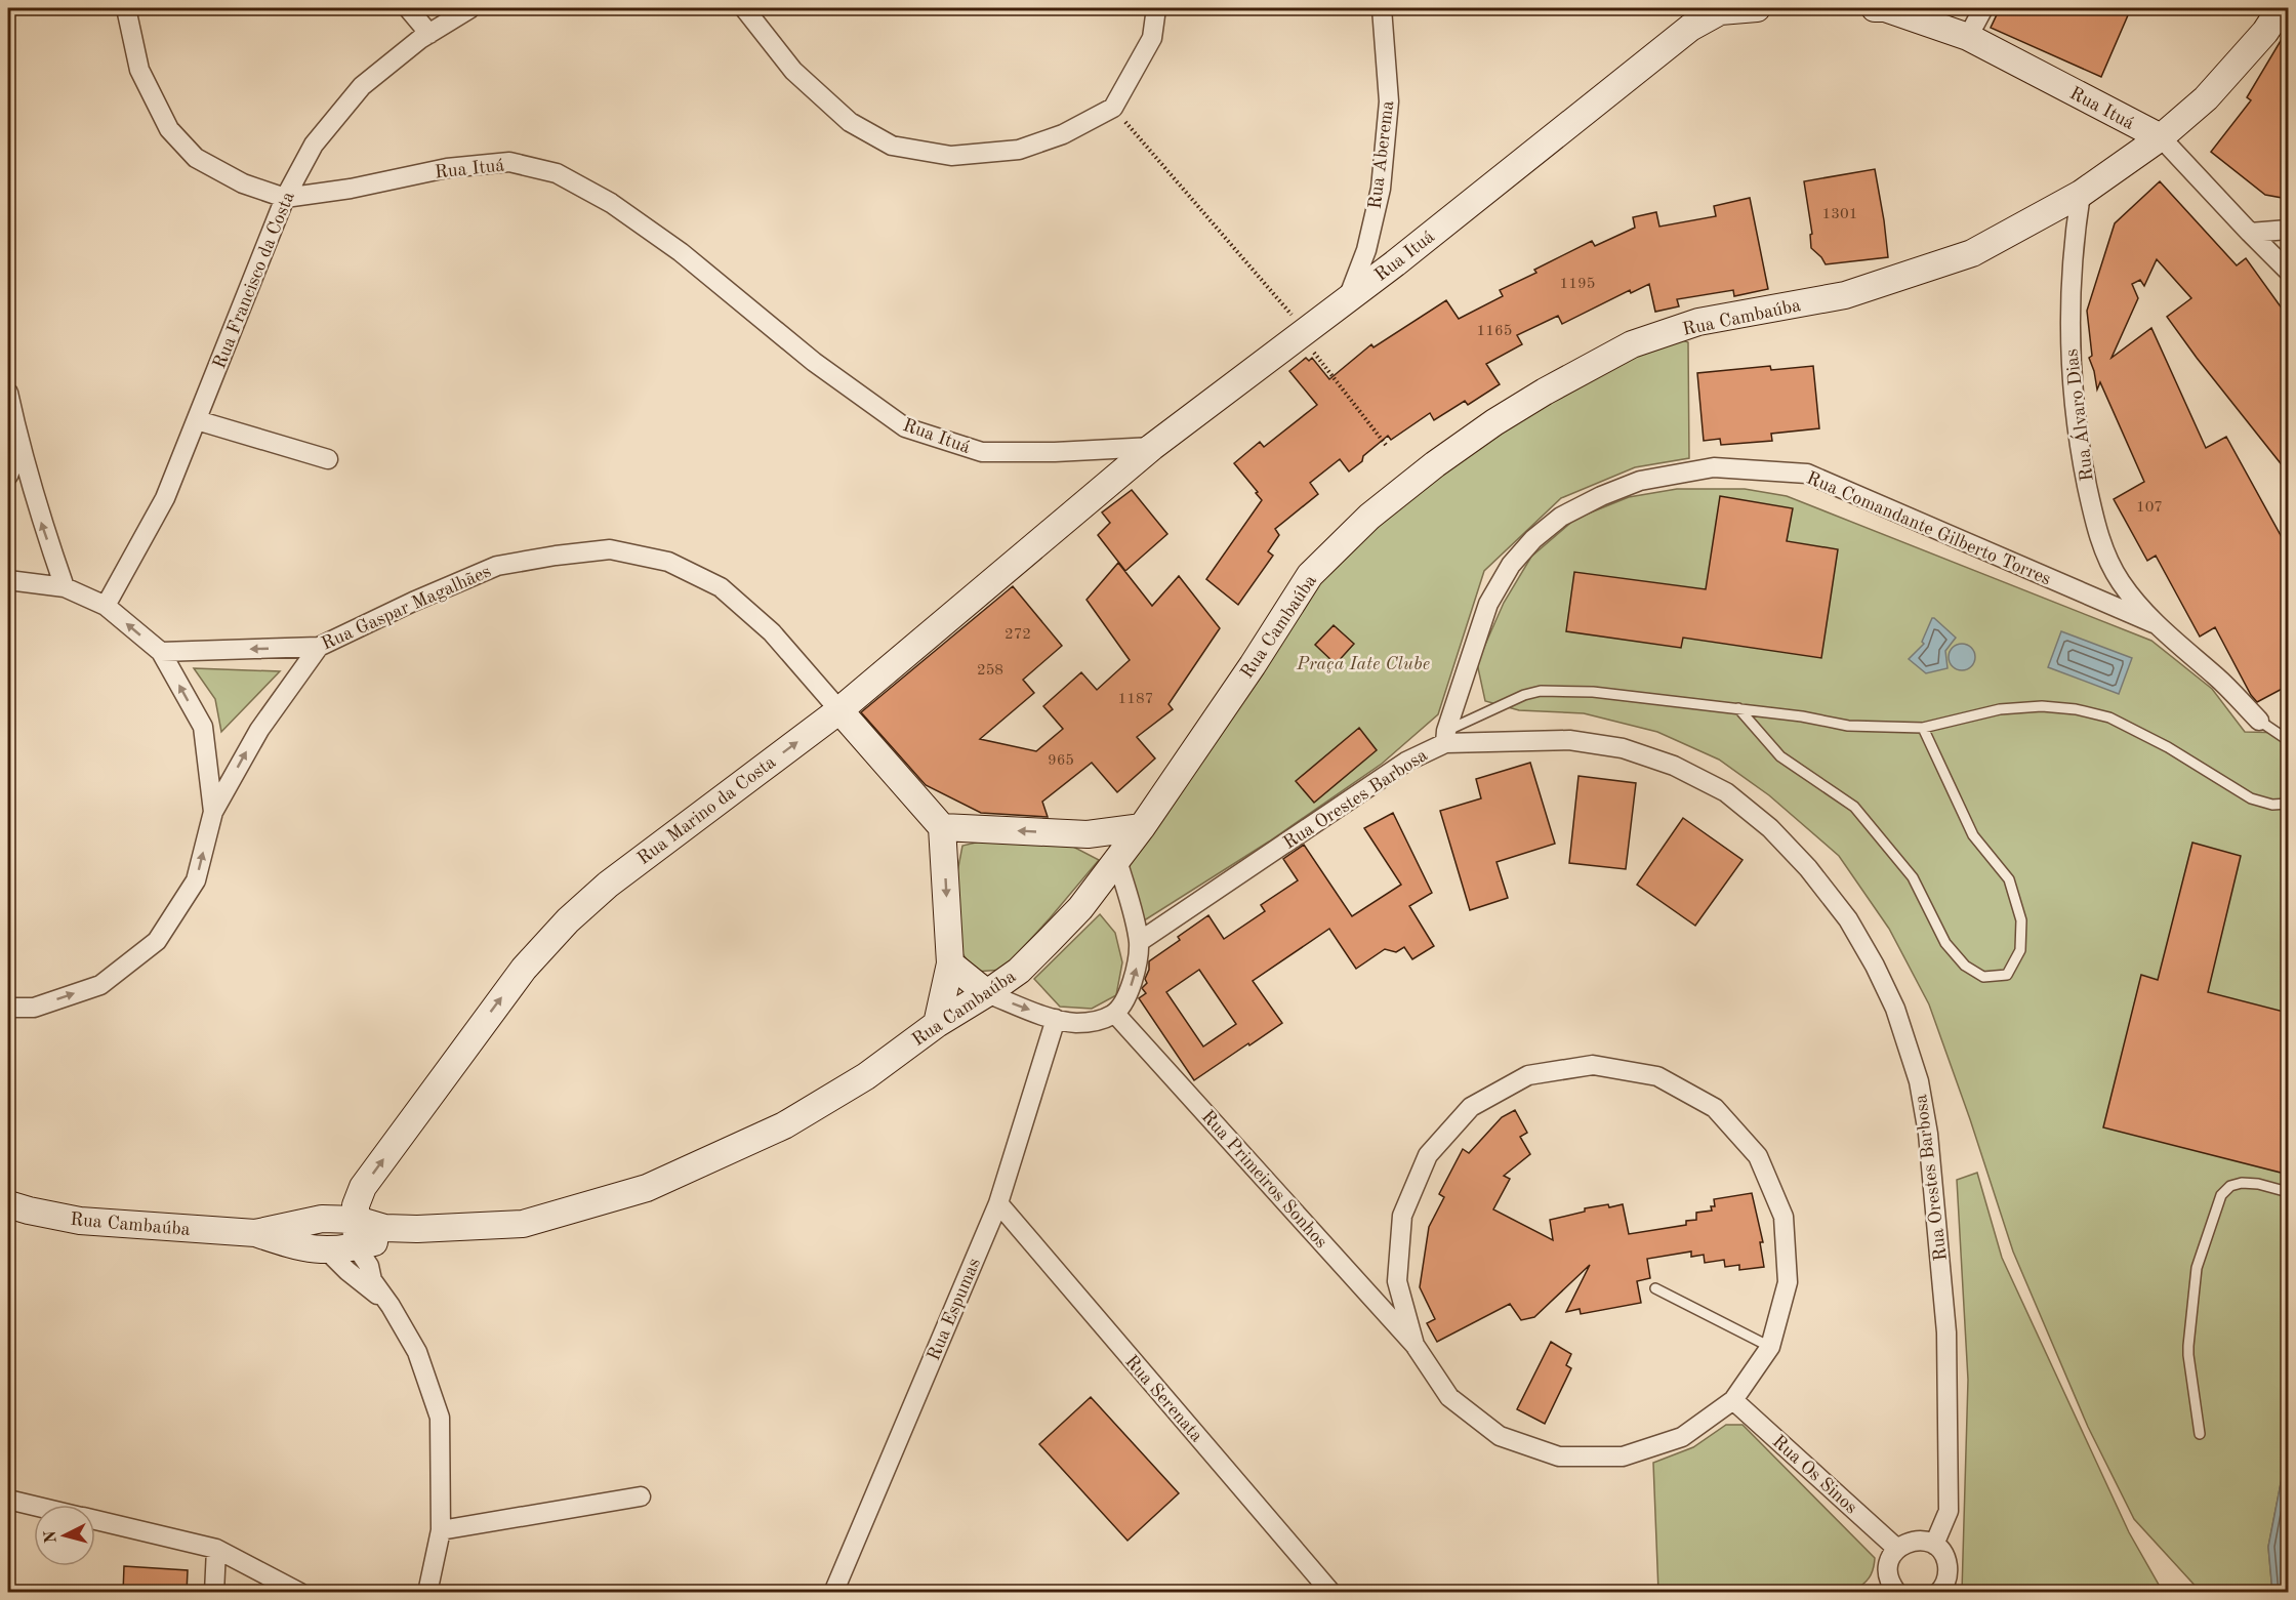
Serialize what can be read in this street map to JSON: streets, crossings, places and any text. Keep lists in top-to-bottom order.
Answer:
{
  "streets": {
    "street": [
      "Rua Ituá",
      "Rua Aberema",
      "Rua Francisco da Costa",
      "Rua Cambaúba",
      "Rua Álvaro Dias",
      "Rua Comandante Gilberto Torres",
      "Rua Gaspar Magalhães",
      "Rua Orestes Barbosa",
      "Rua Marino da Costa",
      "Rua Primeiros Sonhos",
      "Rua Espumas",
      "Rua Serenata",
      "Rua Os Sinos"
    ]
  },
  "crossings": [
    ["Rua Ituá", "Rua Aberema"],
    ["Rua Ituá", "Rua Francisco da Costa"],
    ["Rua Ituá", "Rua Cambaúba"],
    ["Rua Ituá", "Rua Marino da Costa"],
    ["Rua Cambaúba", "Rua Álvaro Dias"],
    ["Rua Cambaúba", "Rua Marino da Costa"],
    ["Rua Álvaro Dias", "Rua Comandante Gilberto Torres"],
    ["Rua Comandante Gilberto Torres", "Rua Orestes Barbosa"],
    ["Rua Gaspar Magalhães", "Rua Marino da Costa"],
    ["Rua Primeiros Sonhos", "Rua Os Sinos"],
    ["Rua Espumas", "Rua Serenata"]
  ],
  "one_way": ["Rua Marino da Costa"],
  "parks": ["Praça Iate Clube"],
  "house_numbers": [
    "1301",
    "1195",
    "1165",
    "107",
    "272",
    "258",
    "1187",
    "965"
  ],
  "north": "left"
}
